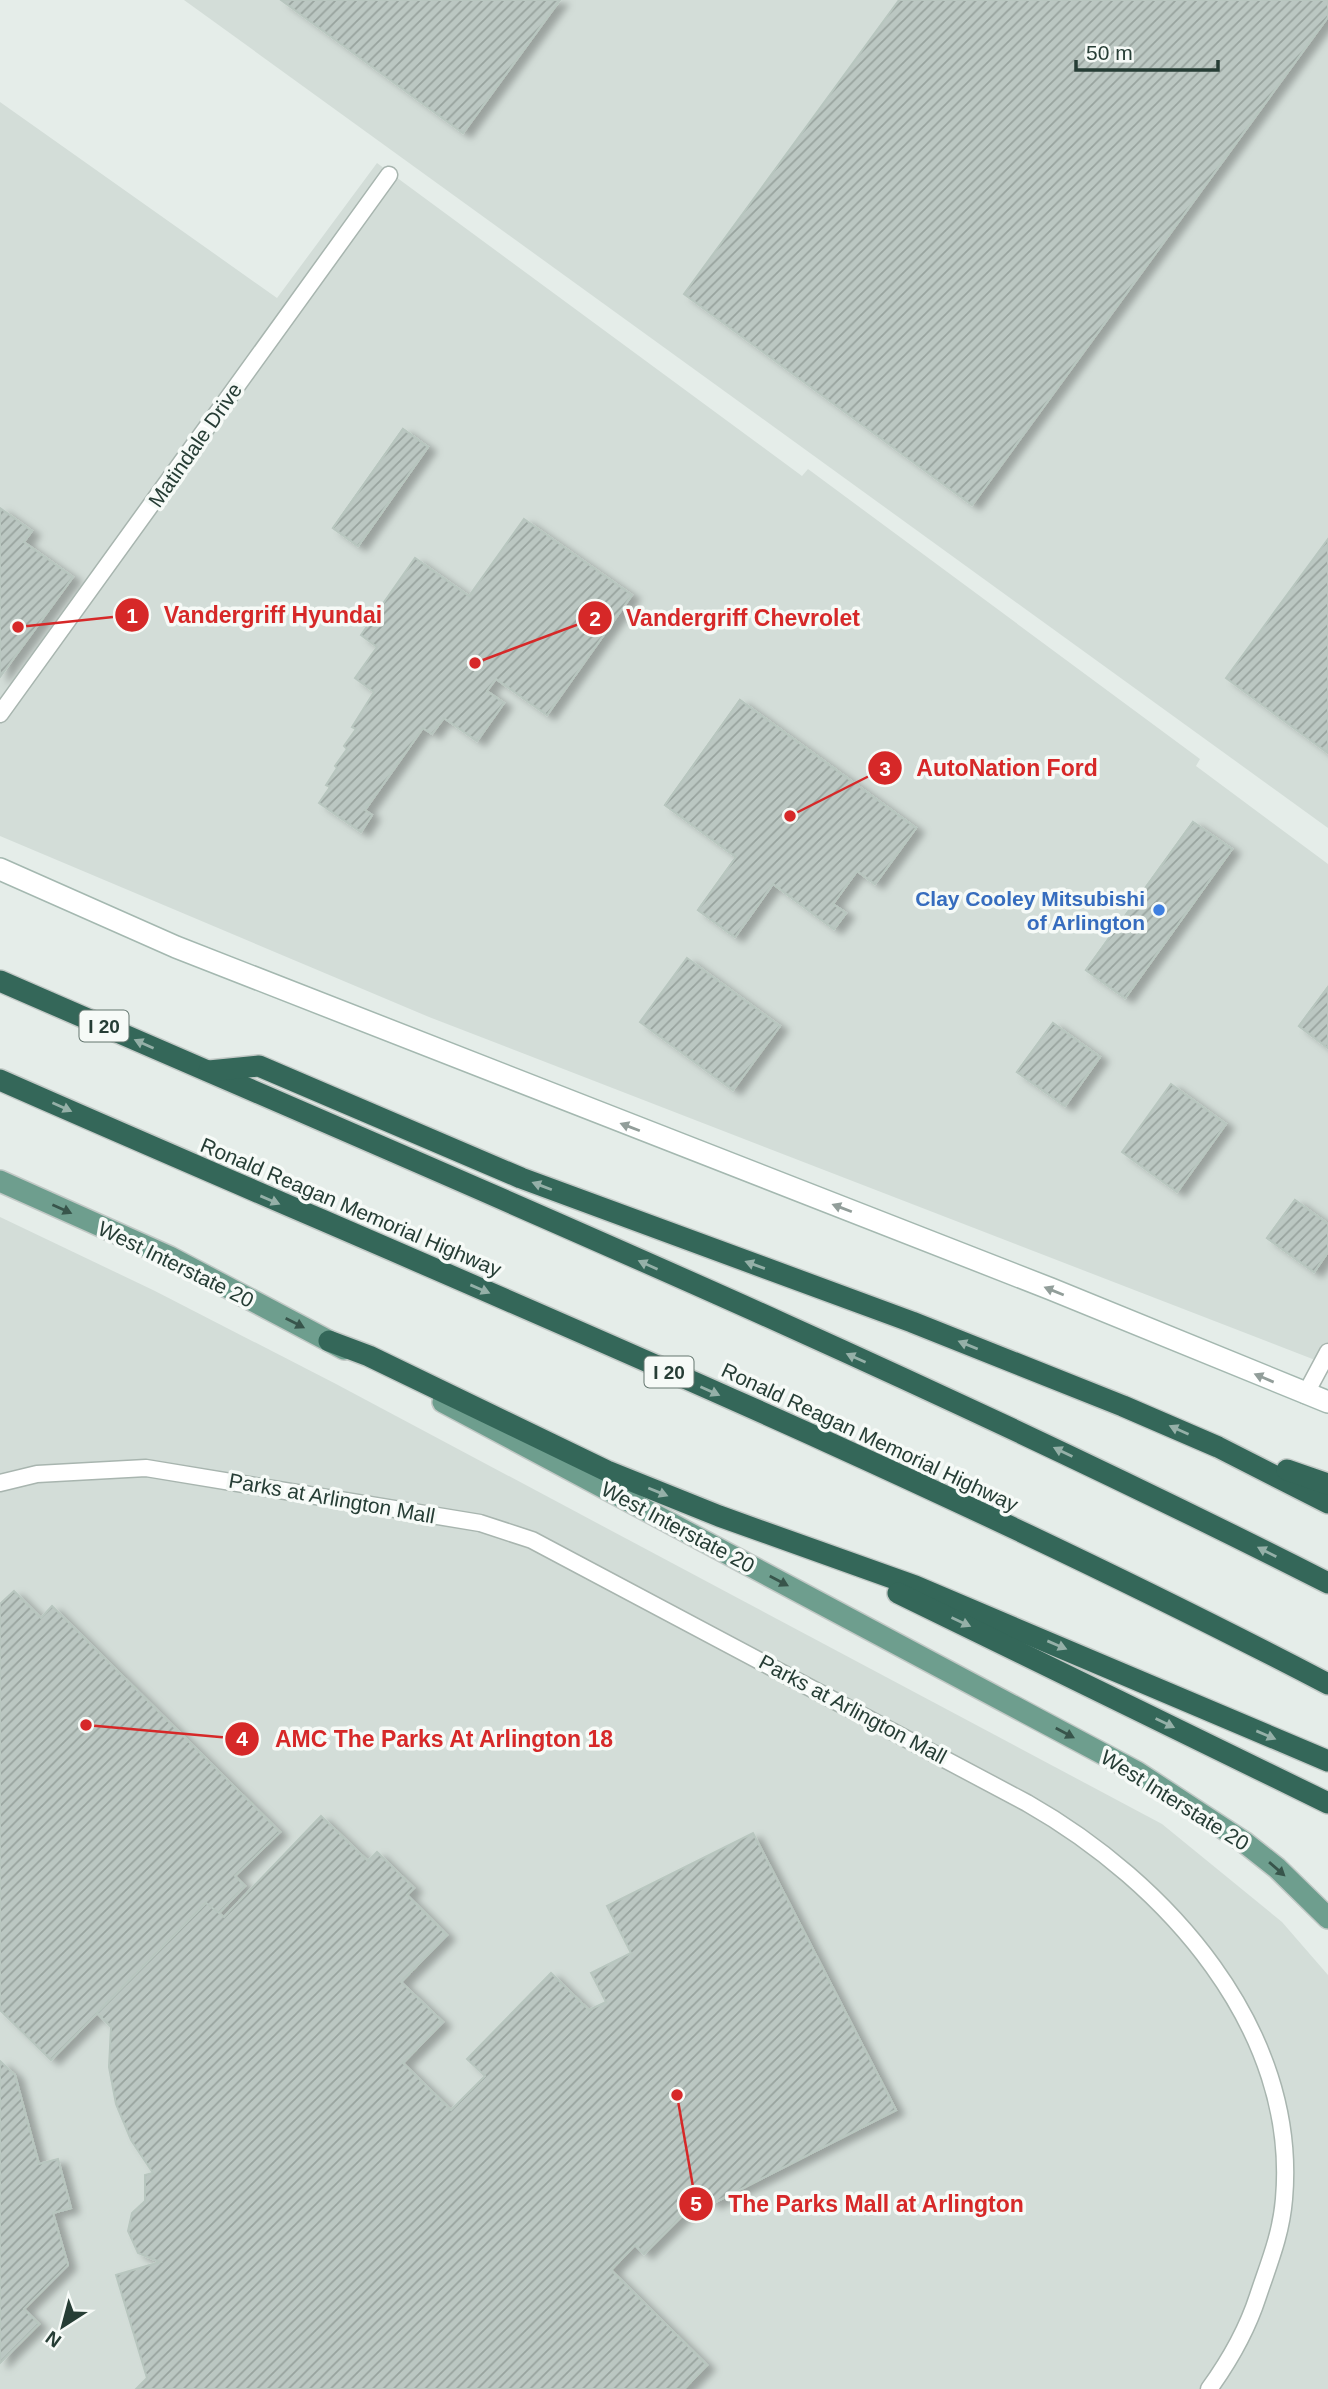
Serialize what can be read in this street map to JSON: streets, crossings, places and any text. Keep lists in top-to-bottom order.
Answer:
{
  "streets": {
    "highway": ["I 20", "Ronald Reagan Memorial Highway"],
    "main road": ["West Interstate 20"],
    "street": ["Matindale Drive", "Parks at Arlington Mall"]
  },
  "one_way": ["West Interstate 20"],
  "places": [
    "Vandergriff Hyundai",
    "Vandergriff Chevrolet",
    "AutoNation Ford",
    "Clay Cooley Mitsubishi of Arlington",
    "AMC The Parks At Arlington 18",
    "The Parks Mall at Arlington"
  ],
  "scale_bar": "50 m",
  "north": "bottom left"
}
